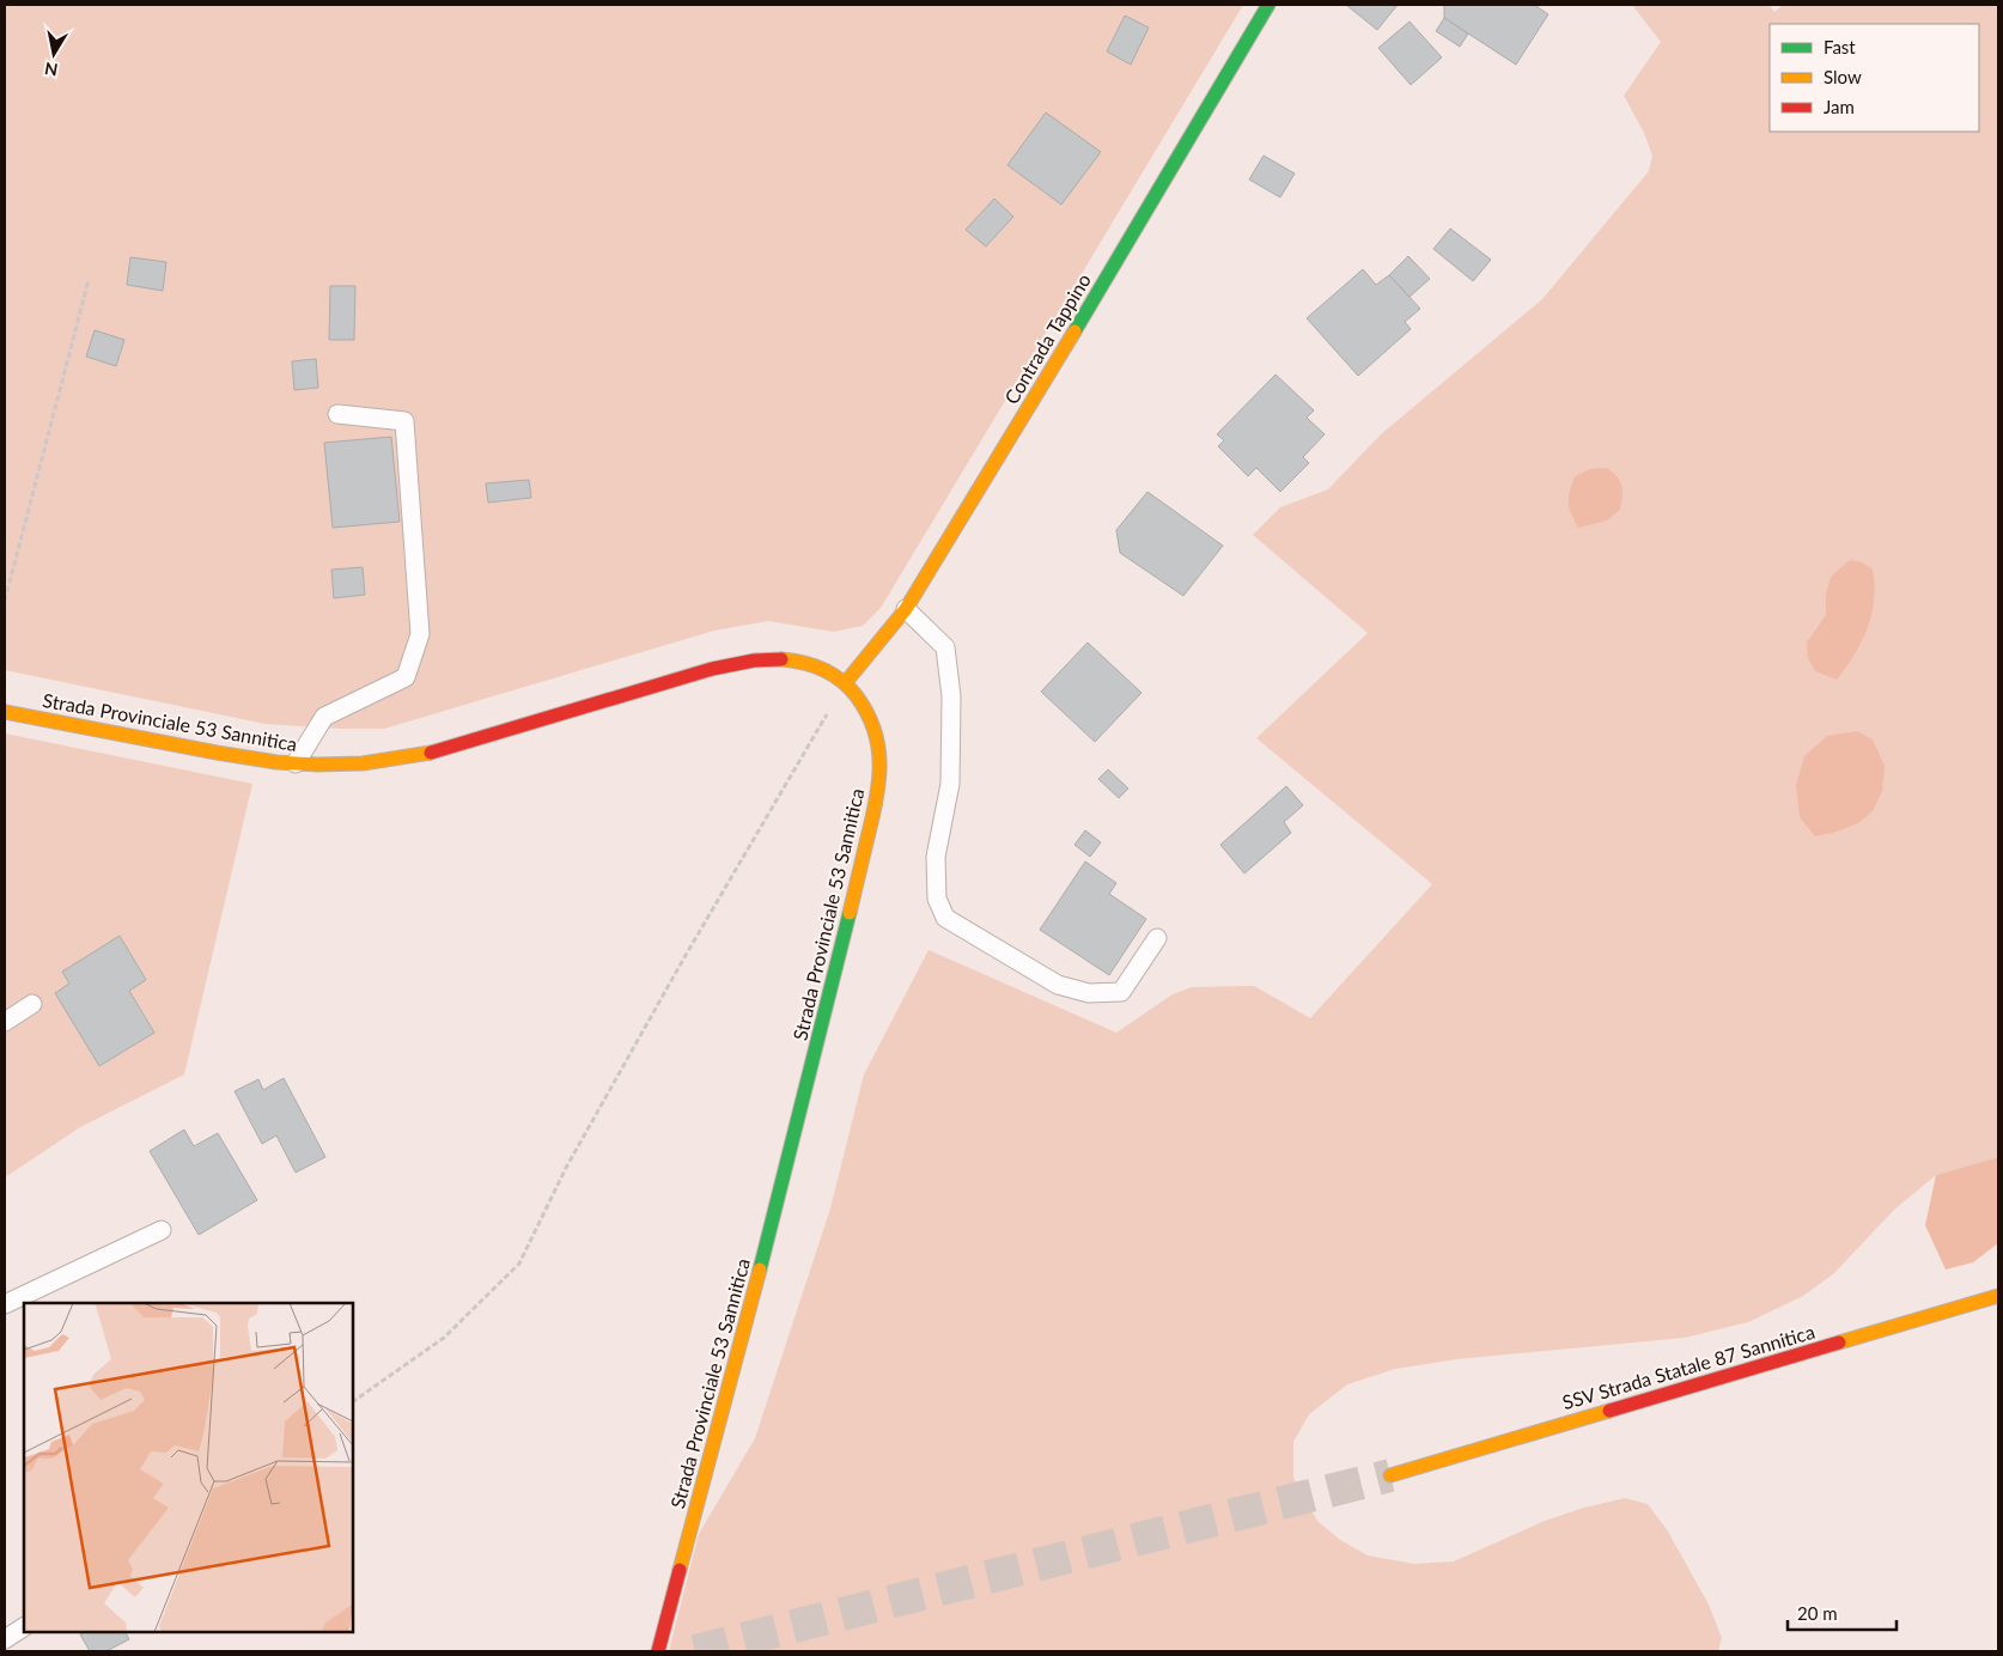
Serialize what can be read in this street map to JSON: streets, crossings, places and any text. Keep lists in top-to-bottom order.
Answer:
{
  "streets": {
    "street": ["Contrada Tappino", "Strada Provinciale 53 Sannitica", "SSV Strada Statale 87 Sannitica"]
  },
  "crossings": [
    ["Contrada Tappino", "Strada Provinciale 53 Sannitica"]
  ],
  "legend": ["Fast", "Slow", "Jam"],
  "scale_bar": "20 m",
  "north": "bottom"
}
